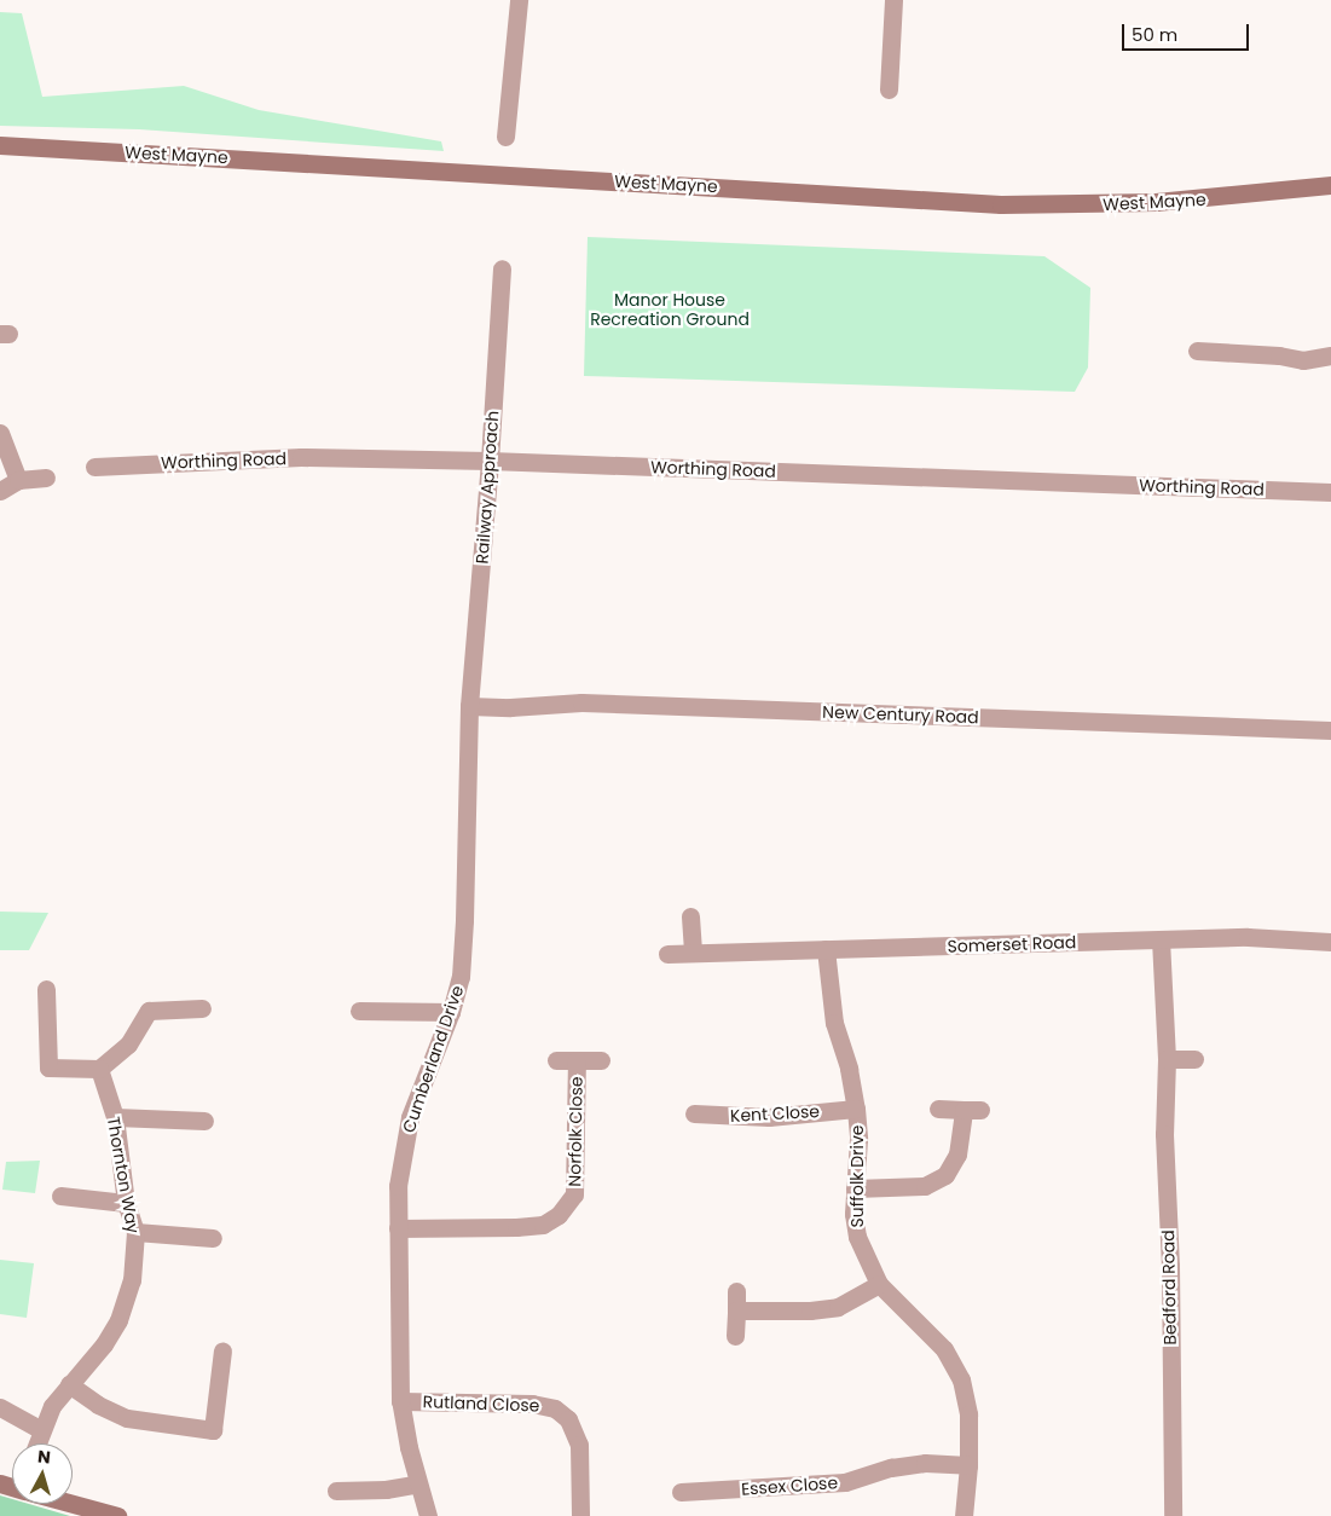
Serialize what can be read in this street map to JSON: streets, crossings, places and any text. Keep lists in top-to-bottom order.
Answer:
{
  "streets": {
    "main road": ["West Mayne"],
    "street": [
      "Worthing Road",
      "Railway Approach",
      "New Century Road",
      "Somerset Road",
      "Cumberland Drive",
      "Kent Close",
      "Norfolk Close",
      "Thornton Way",
      "Suffolk Drive",
      "Bedford Road",
      "Rutland Close",
      "Essex Close"
    ]
  },
  "crossings": [
    ["Worthing Road", "Railway Approach"],
    ["Railway Approach", "New Century Road"],
    ["Railway Approach", "Cumberland Drive"],
    ["New Century Road", "Cumberland Drive"],
    ["Somerset Road", "Suffolk Drive"],
    ["Somerset Road", "Bedford Road"],
    ["Cumberland Drive", "Norfolk Close"],
    ["Cumberland Drive", "Rutland Close"],
    ["Kent Close", "Suffolk Drive"],
    ["Suffolk Drive", "Essex Close"]
  ],
  "parks": ["Manor House Recreation Ground"],
  "scale_bar": "50 m",
  "north": "top"
}
